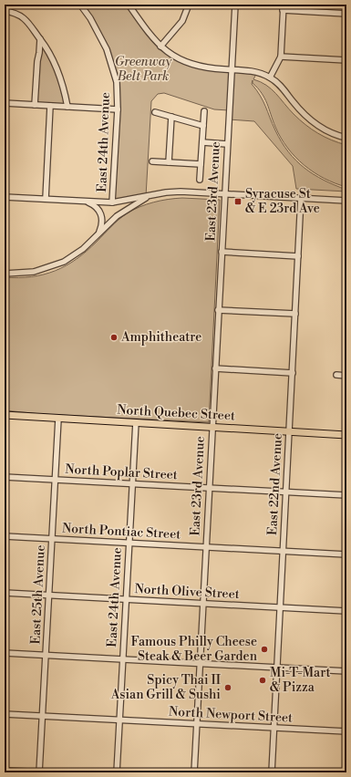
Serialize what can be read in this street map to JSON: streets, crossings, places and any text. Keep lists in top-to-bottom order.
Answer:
{
  "streets": {
    "main road": ["North Quebec Street"],
    "street": [
      "East 24th Avenue",
      "East 23rd Avenue",
      "North Poplar Street",
      "East 22nd Avenue",
      "North Pontiac Street",
      "North Olive Street",
      "East 25th Avenue",
      "North Newport Street"
    ]
  },
  "crossings": [
    ["East 24th Avenue", "North Quebec Street"],
    ["East 24th Avenue", "North Poplar Street"],
    ["East 24th Avenue", "North Pontiac Street"],
    ["East 24th Avenue", "North Olive Street"],
    ["East 24th Avenue", "North Newport Street"],
    ["East 23rd Avenue", "North Quebec Street"],
    ["East 23rd Avenue", "North Poplar Street"],
    ["East 23rd Avenue", "North Pontiac Street"],
    ["East 23rd Avenue", "North Olive Street"],
    ["East 23rd Avenue", "North Newport Street"],
    ["North Quebec Street", "East 22nd Avenue"],
    ["North Quebec Street", "East 25th Avenue"],
    ["North Poplar Street", "East 22nd Avenue"],
    ["North Poplar Street", "East 25th Avenue"],
    ["East 22nd Avenue", "North Pontiac Street"],
    ["East 22nd Avenue", "North Olive Street"],
    ["East 22nd Avenue", "North Newport Street"],
    ["North Pontiac Street", "East 25th Avenue"],
    ["North Olive Street", "East 25th Avenue"],
    ["East 25th Avenue", "North Newport Street"]
  ],
  "parks": ["Greenway Belt Park"],
  "places": {
    "transit": ["Syracuse St & E 23rd Ave"],
    "other": [
      "Amphitheatre",
      "Famous Philly Cheese Steak & Beer Garden",
      "Mi-T-Mart & Pizza",
      "Spicy Thai II Asian Grill & Sushi"
    ]
  }
}
